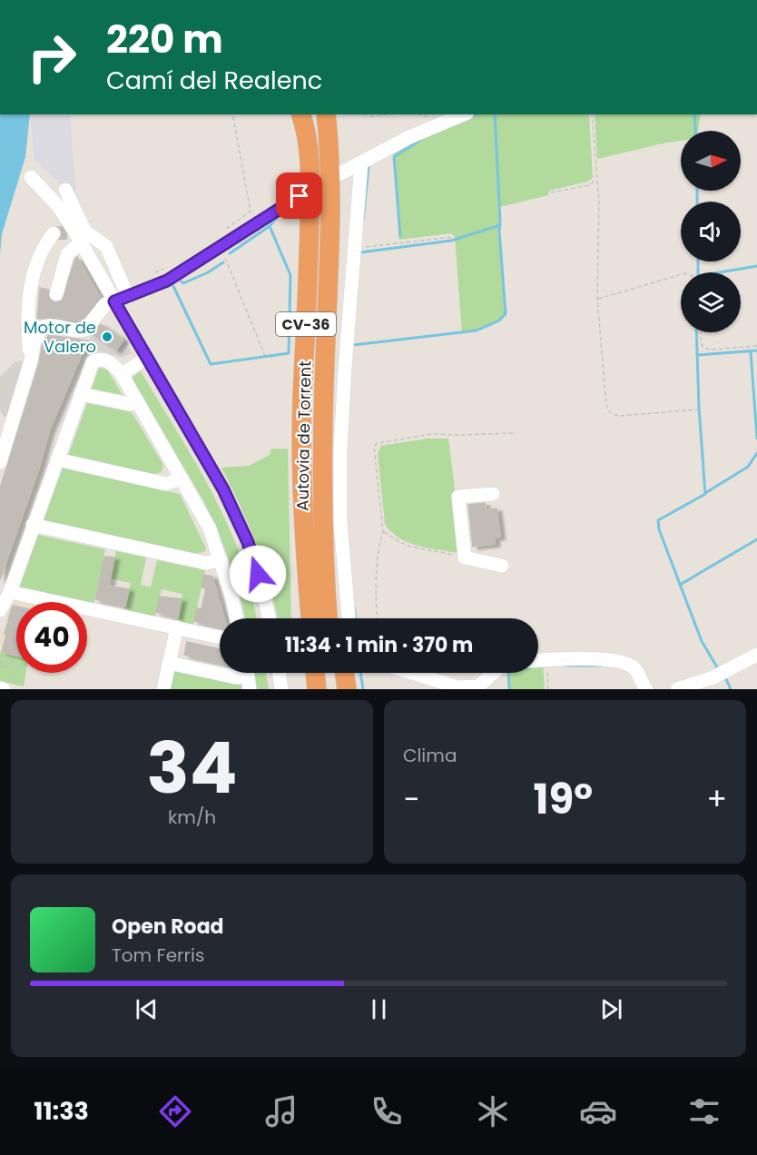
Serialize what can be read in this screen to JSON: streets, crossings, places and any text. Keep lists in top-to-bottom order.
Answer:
{
  "streets": {
    "highway": ["CV-36", "Autovia de Torrent"]
  },
  "places": ["Motor de Valero"],
  "north": "right",
  "page": {
    "turn": ["220 m", "Camí del Realenc"],
    "limit": "40",
    "trip": "11:34 · 1 min · 370 m",
    "tile": [
      ["34", "km/h"],
      "Clima"
    ],
    "heat": ["−", "19°", "+"],
    "song": ["Open Road", "Tom Ferris"],
    "tabs": "11:33"
  }
}
